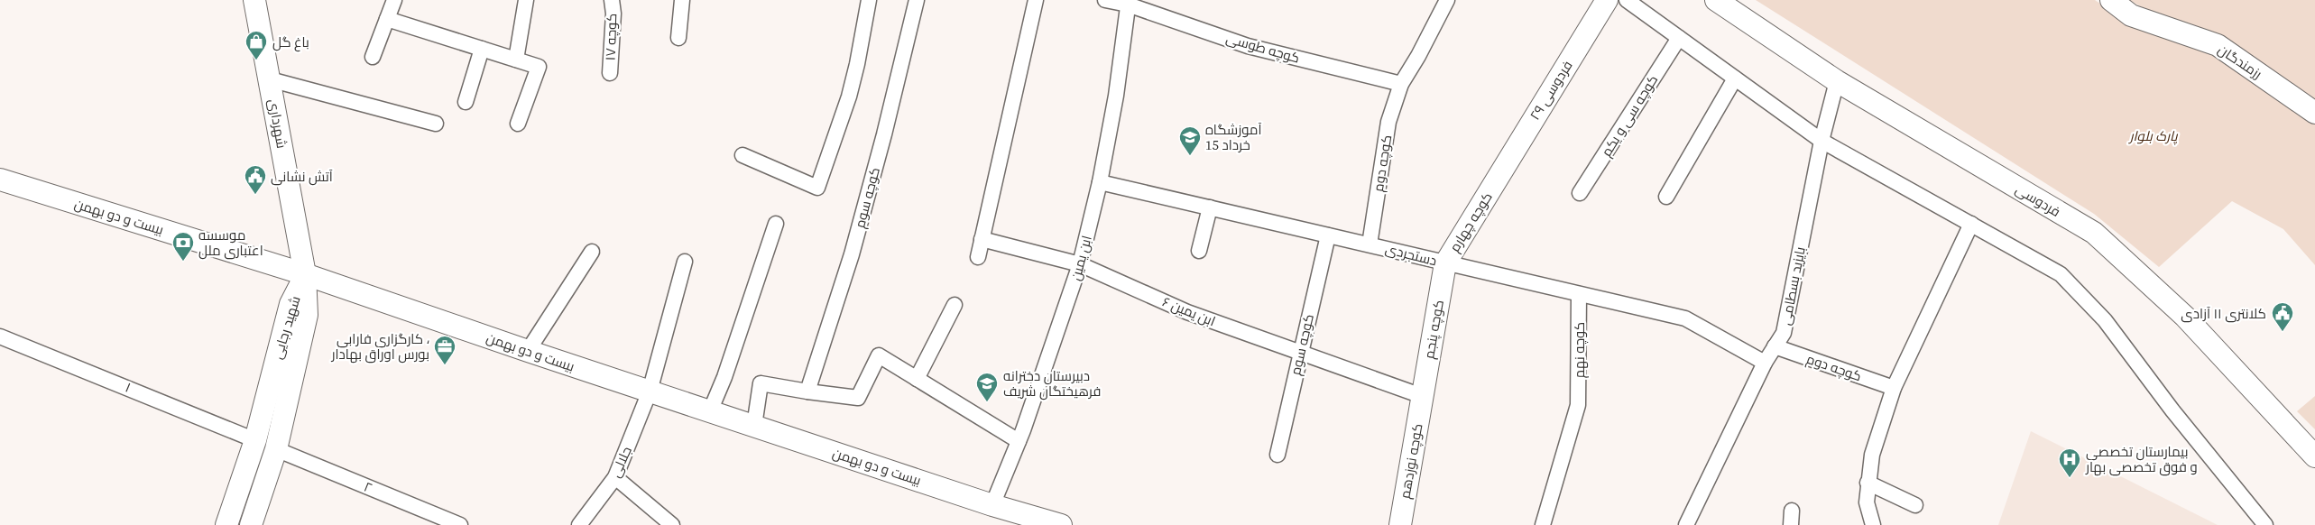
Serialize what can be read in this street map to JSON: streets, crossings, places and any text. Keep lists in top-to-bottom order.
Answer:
{
  "streets": {
    "main road": [
      "رزمندگان",
      "فردوسی ۲۹",
      "شهرداری",
      "فردوسی",
      "بیست و دو بهمن",
      "کوچه چهارم",
      "شهید رجایی",
      "کوچه پنجم",
      "کوچه نوزدهم"
    ],
    "street": [
      "۱۷ کوچه",
      "کوچه طوسی",
      "کوچه سی و یکم",
      "کوچه دوم",
      "کوچه سوم",
      "دستجردی",
      "ابن یمین",
      "بایزید بسطامی",
      "ابن یمین ۶",
      "کوچه نهم",
      "۱",
      "جلالی",
      "۲"
    ]
  },
  "crossings": [
    ["کوچه طوسی", "کوچه دوم"],
    ["کوچه طوسی", "ابن یمین"],
    ["فردوسی ۲۹", "کوچه چهارم"],
    ["شهرداری", "بیست و دو بهمن"],
    ["شهرداری", "شهید رجایی"],
    ["کوچه دوم", "دستجردی"],
    ["کوچه دوم", "بایزید بسطامی"],
    ["کوچه سوم", "دستجردی"],
    ["کوچه سوم", "ابن یمین ۶"],
    ["فردوسی", "بایزید بسطامی"],
    ["بیست و دو بهمن", "ابن یمین"],
    ["بیست و دو بهمن", "شهید رجایی"],
    ["بیست و دو بهمن", "جلالی"],
    ["کوچه چهارم", "دستجردی"],
    ["کوچه چهارم", "کوچه پنجم"],
    ["دستجردی", "ابن یمین"],
    ["دستجردی", "بایزید بسطامی"],
    ["دستجردی", "کوچه پنجم"],
    ["دستجردی", "کوچه نهم"],
    ["ابن یمین", "ابن یمین ۶"],
    ["شهید رجایی", "۱"],
    ["شهید رجایی", "۲"],
    ["کوچه پنجم", "کوچه نوزدهم"]
  ],
  "parks": ["پارک بلوار"],
  "places": {
    "shop": ["باغ گل"],
    "school or university": ["آموزشگاه 15 خرداد", "دبیرستان دخترانه فرهیختگان شریف"],
    "public building": ["آتش نشانی", "کلانتری ۱۱ آزادی"],
    "bank": ["موسسه اعتباری ملل"],
    "office": ["کارگزاری فارابی ، بورس اوراق بهادار"],
    "hospital": ["بیمارستان تخصصی و فوق تخصصی بهار"]
  }
}
